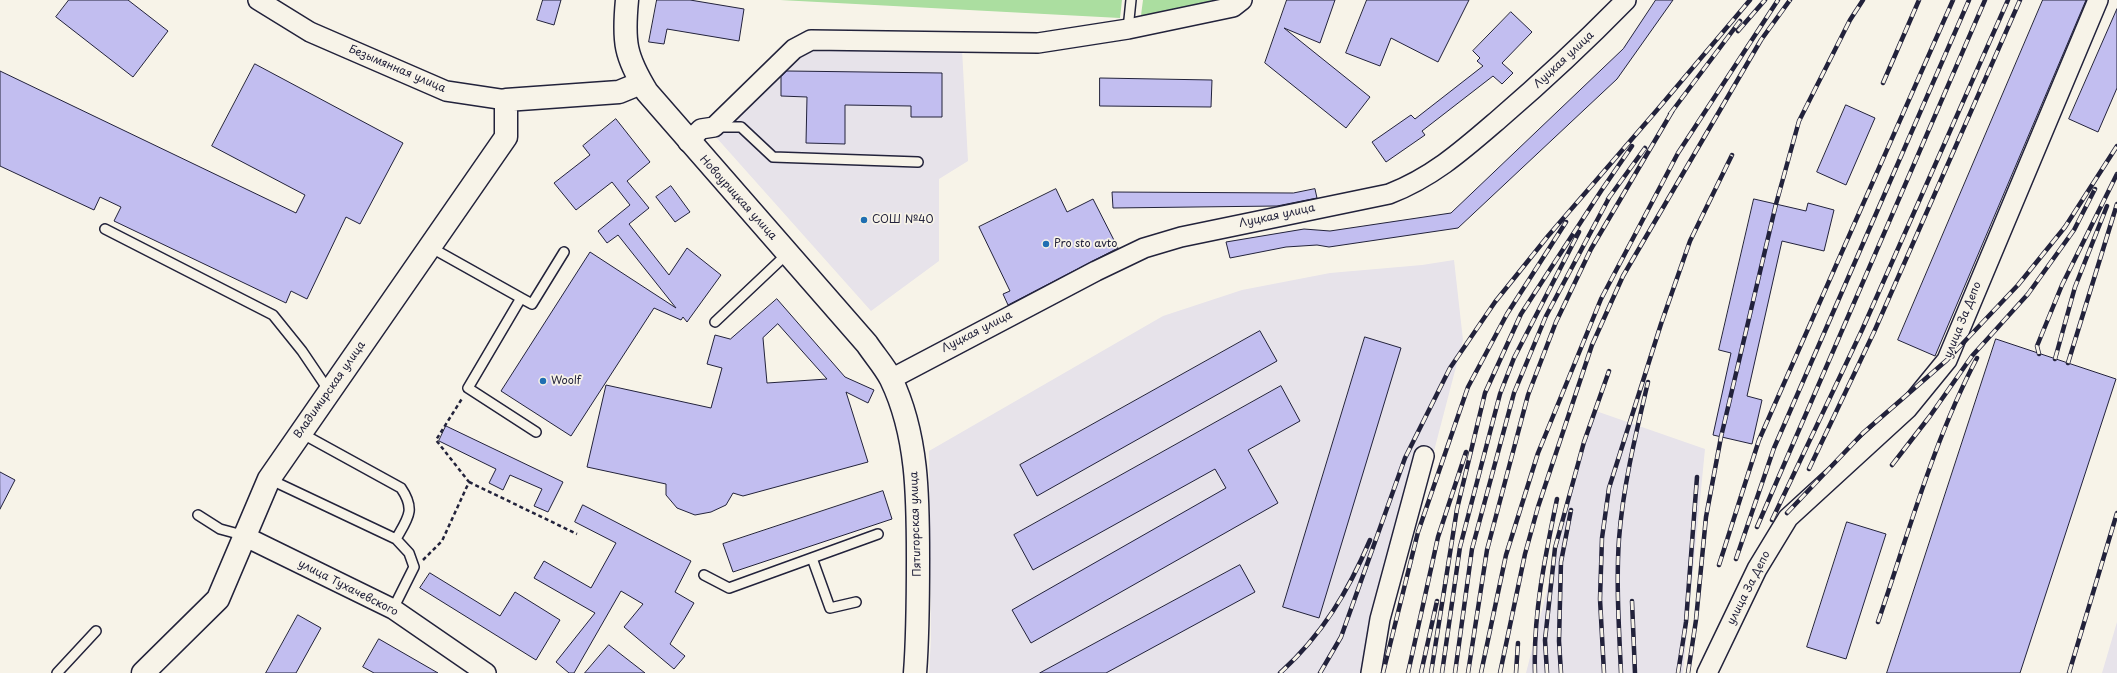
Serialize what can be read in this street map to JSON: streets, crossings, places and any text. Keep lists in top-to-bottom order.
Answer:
{
  "streets": {
    "main road": [
      "Безымянная улица",
      "Новоурицкая улица",
      "Владимирская улица",
      "Пятигорская улица"
    ],
    "street": ["Луцкая улица", "улица За Депо", "улица Тухачевского"]
  },
  "crossings": [
    ["Луцкая улица", "Новоурицкая улица"],
    ["Луцкая улица", "Пятигорская улица"],
    ["Безымянная улица", "Новоурицкая улица"],
    ["Безымянная улица", "Владимирская улица"],
    ["Новоурицкая улица", "Пятигорская улица"],
    ["Владимирская улица", "улица Тухачевского"]
  ],
  "places": ["СОШ №40", "Pro sto avto", "Woolf"]
}
